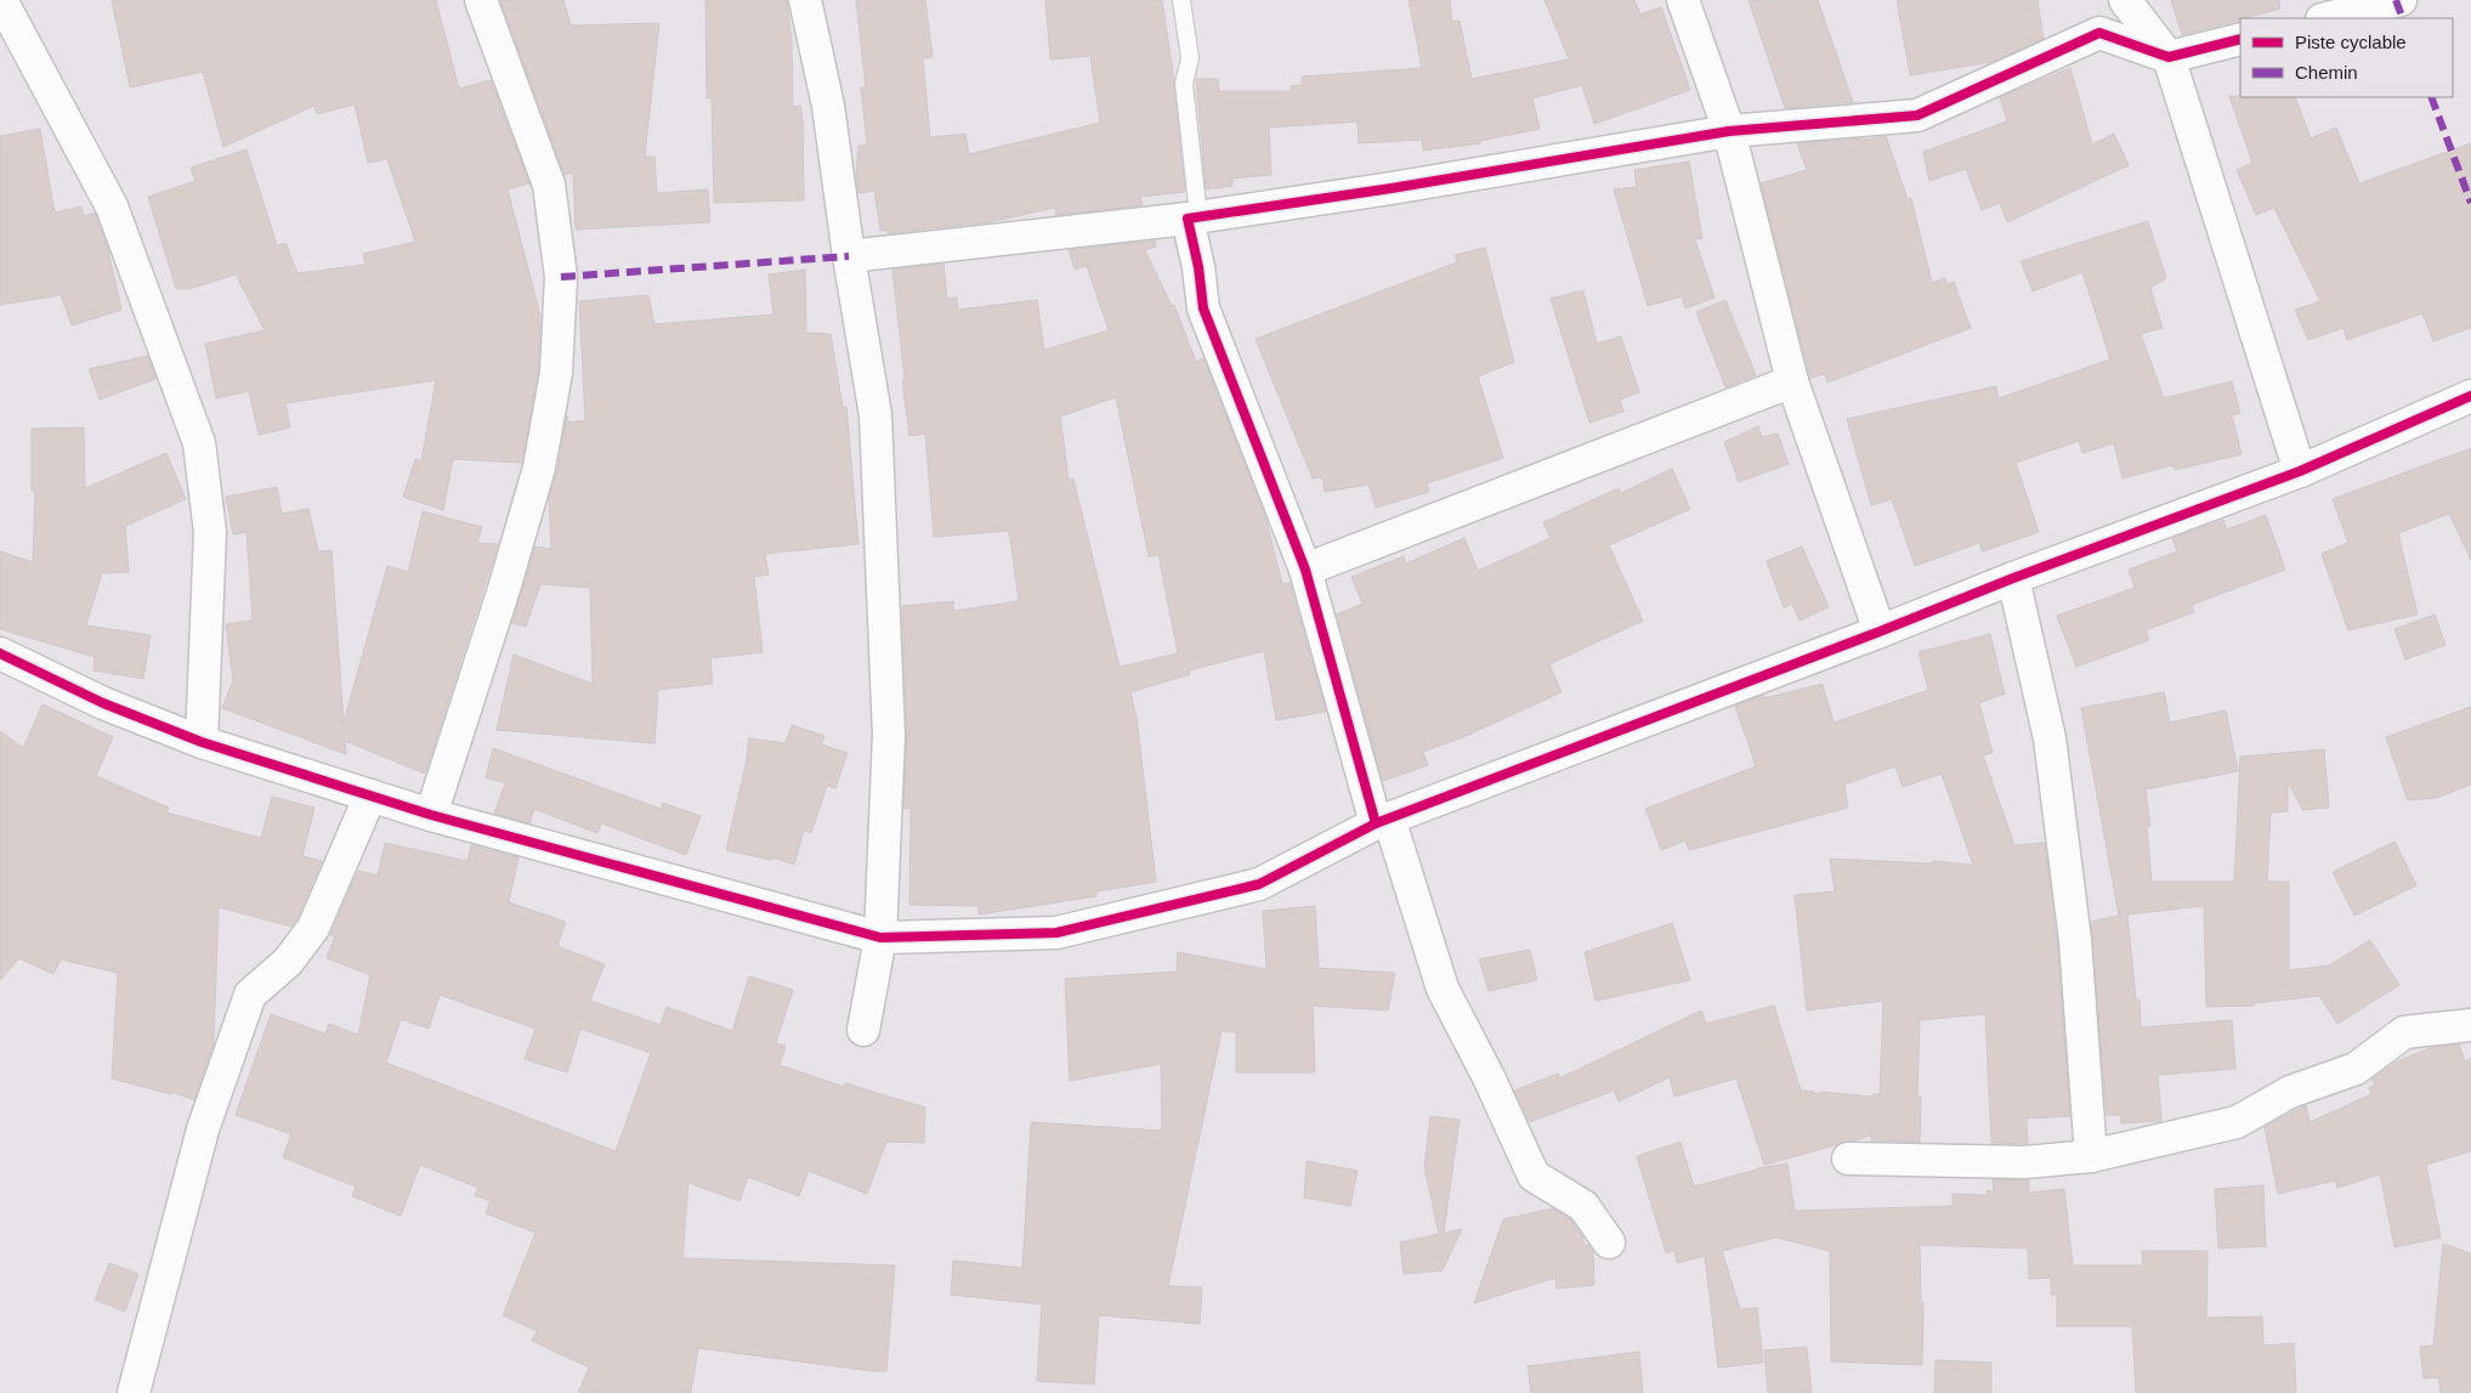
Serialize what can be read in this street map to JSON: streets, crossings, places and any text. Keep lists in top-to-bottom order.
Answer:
{
  "legend": ["Piste cyclable", "Chemin"]
}
